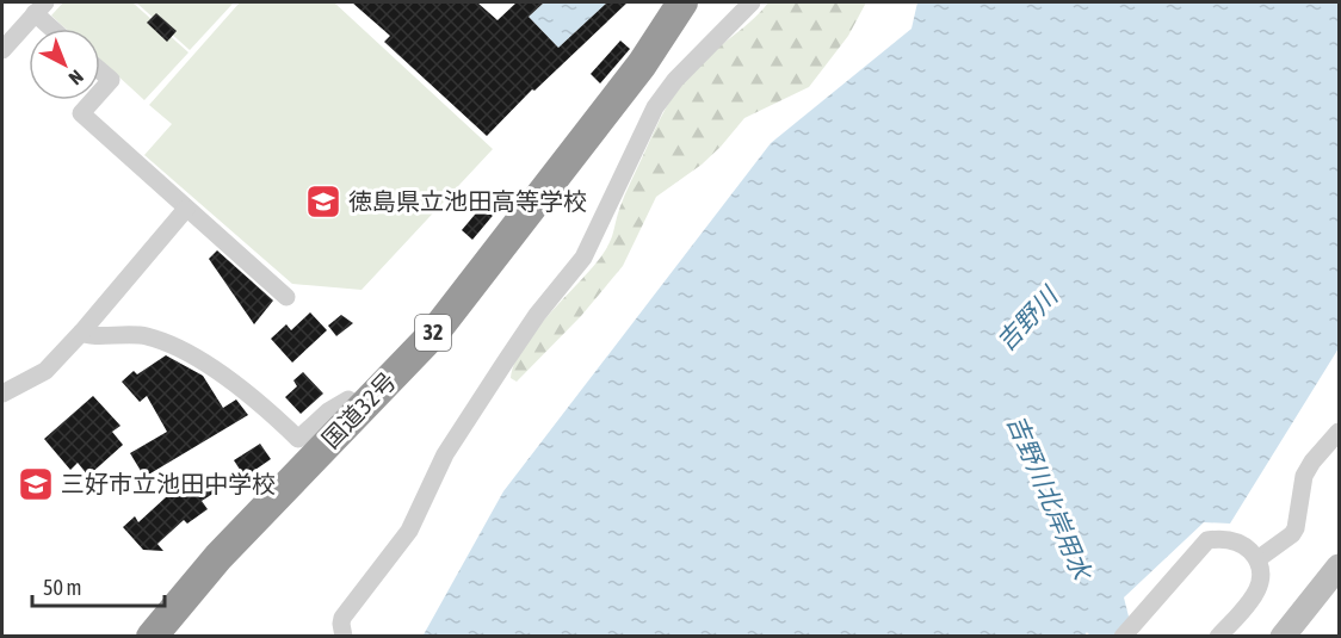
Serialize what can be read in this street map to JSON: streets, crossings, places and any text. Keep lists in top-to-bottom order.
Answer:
{
  "streets": {
    "highway": ["32", "国道32号"]
  },
  "water": ["吉野川", "吉野川北岸用水"],
  "places": {
    "school or university": ["徳島県立池田高等学校", "三好市立池田中学校"]
  },
  "scale_bar": "50 m",
  "north": "bottom right"
}
